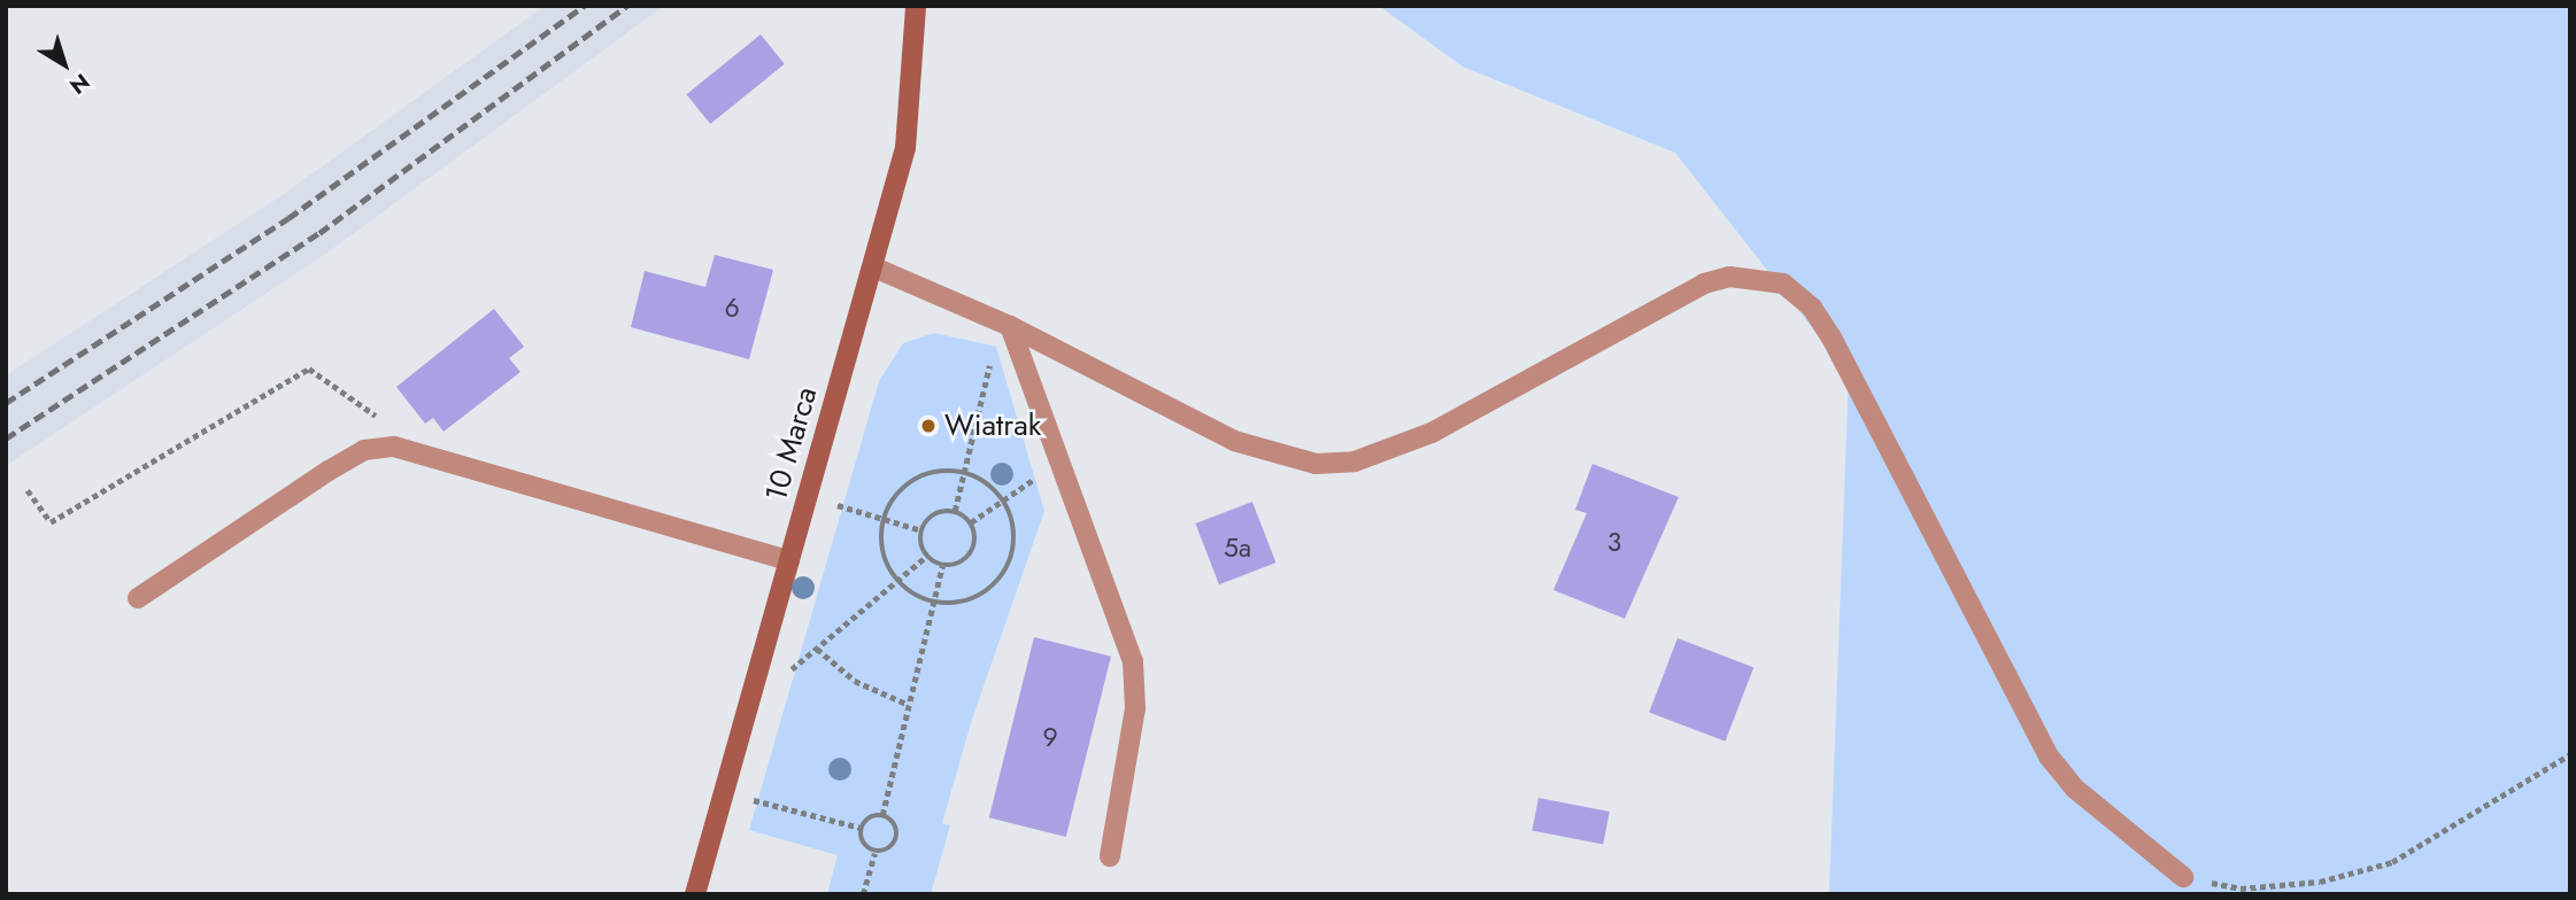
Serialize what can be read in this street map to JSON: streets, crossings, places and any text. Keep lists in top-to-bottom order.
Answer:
{
  "streets": {
    "street": ["10 Marca"]
  },
  "places": ["Wiatrak"],
  "house_numbers": [
    "6",
    "3",
    "5a",
    "9"
  ],
  "north": "bottom right"
}
